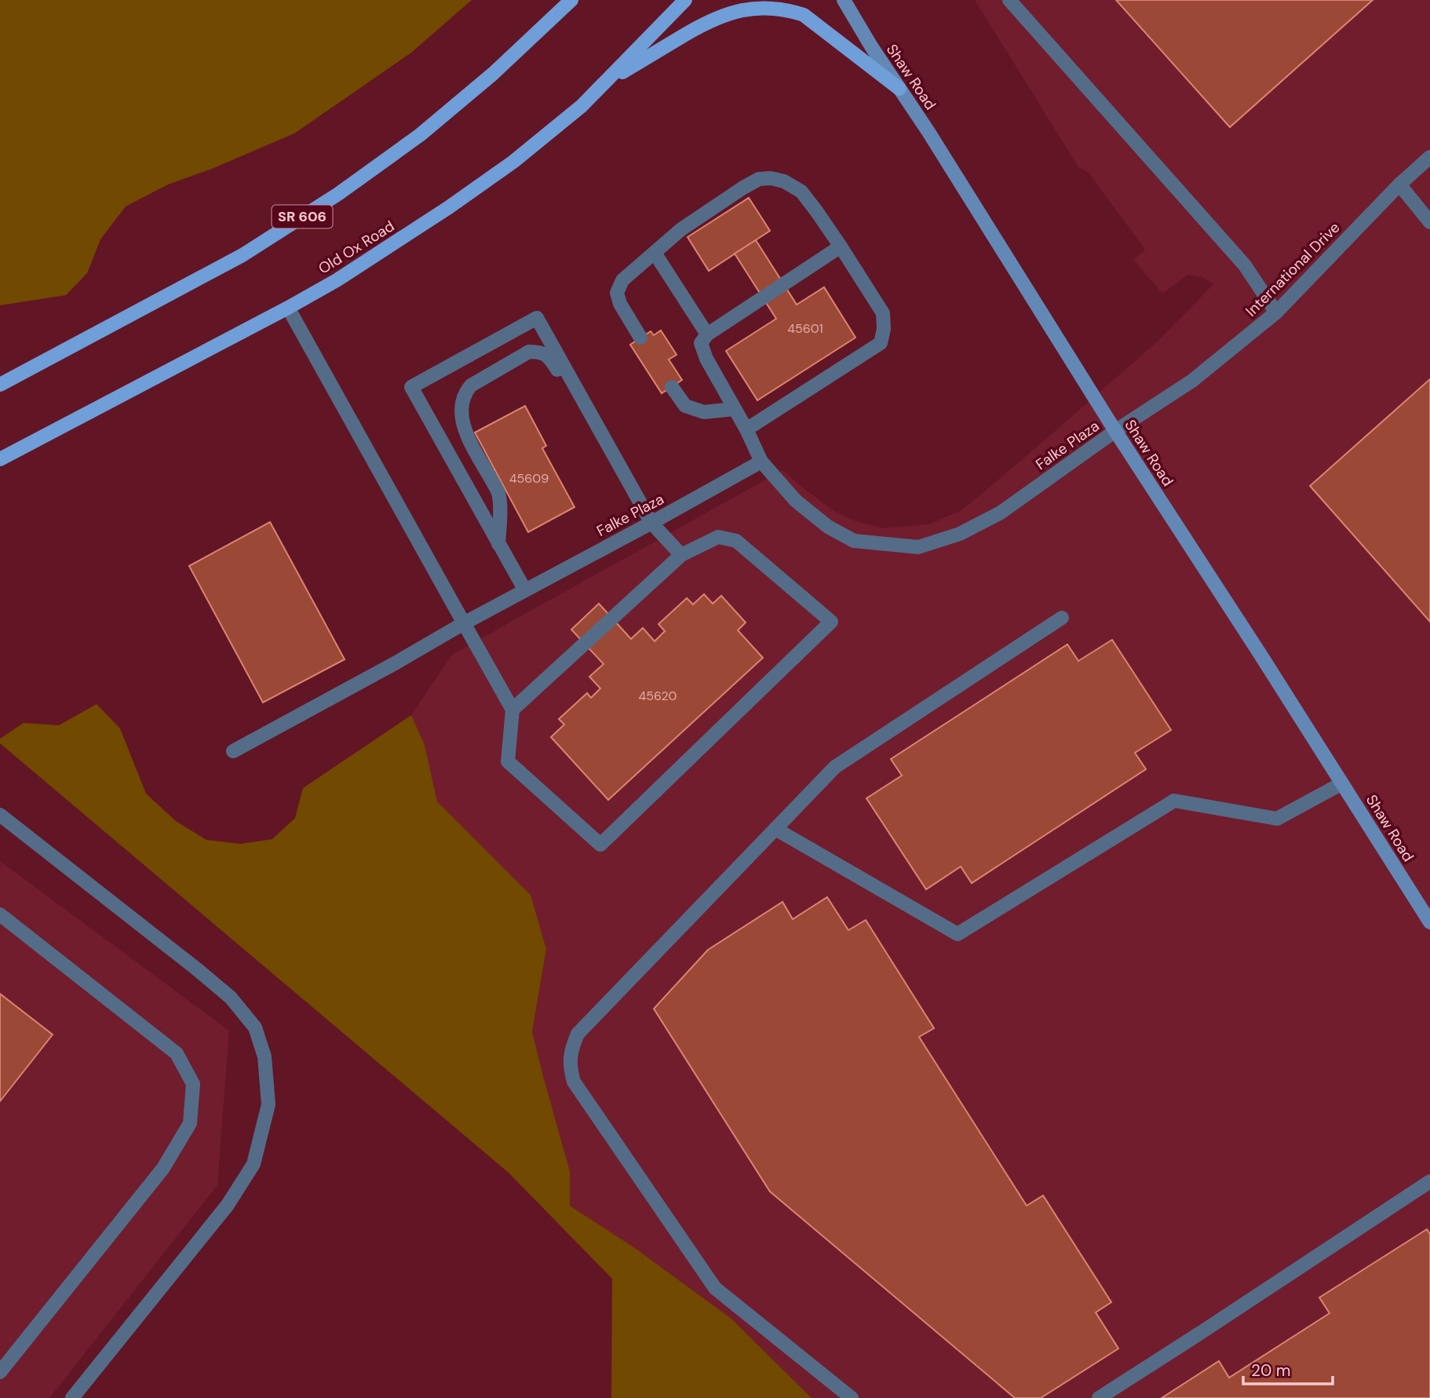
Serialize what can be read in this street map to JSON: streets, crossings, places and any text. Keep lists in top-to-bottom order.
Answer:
{
  "streets": {
    "main road": ["Shaw Road", "SR 606", "Old Ox Road"],
    "street": ["International Drive", "Falke Plaza"]
  },
  "crossings": [
    ["Shaw Road", "International Drive"],
    ["Shaw Road", "Falke Plaza"],
    ["International Drive", "Falke Plaza"]
  ],
  "house_numbers": ["45601", "45609", "45620"],
  "scale_bar": "20 m"
}
